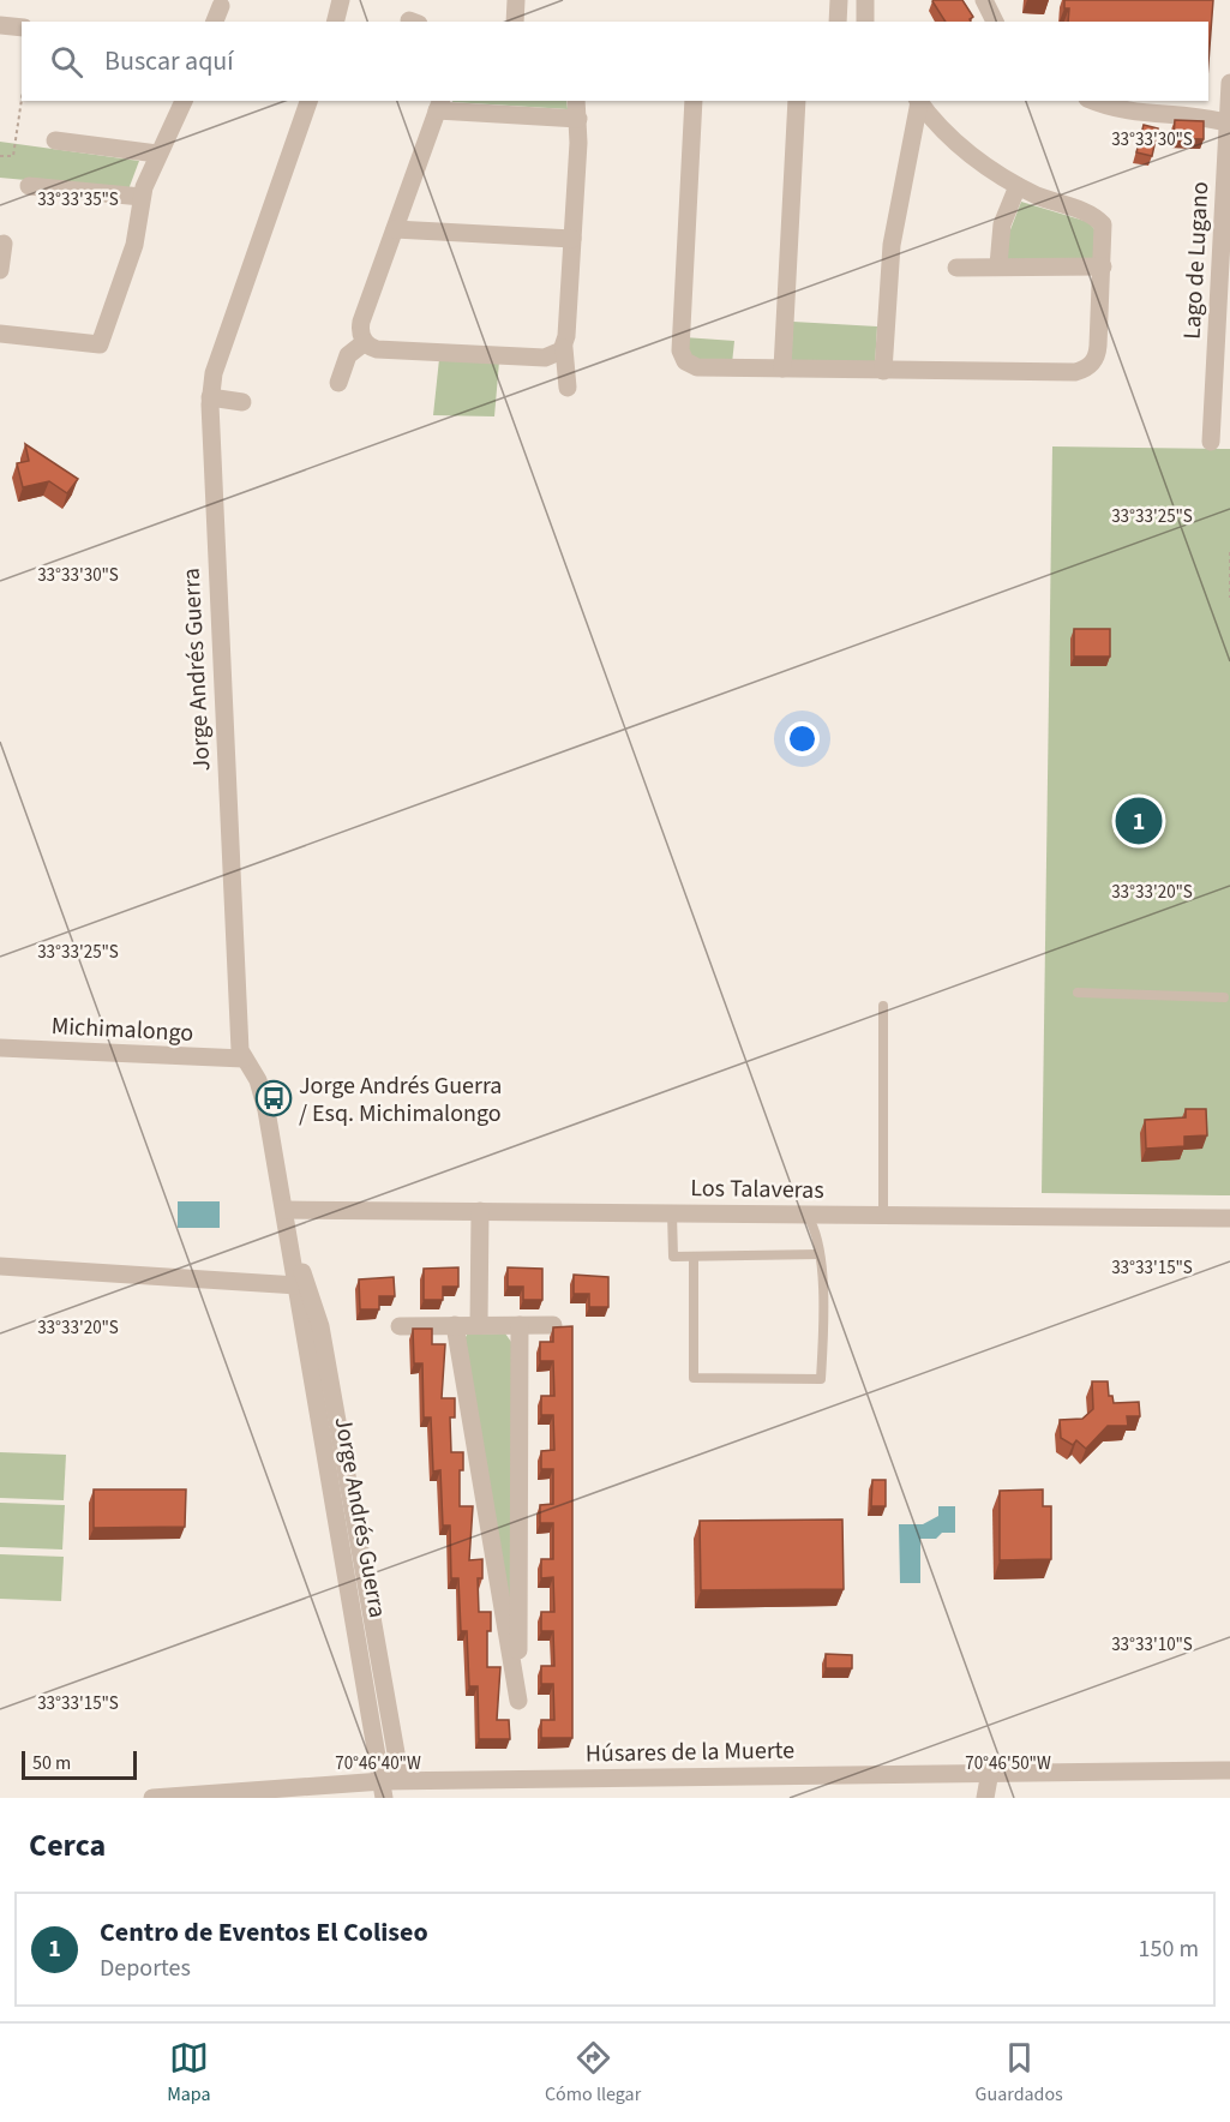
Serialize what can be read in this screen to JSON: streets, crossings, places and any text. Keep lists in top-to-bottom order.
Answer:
{
  "streets": {
    "street": [
      "Lago de Lugano",
      "Jorge Andrés Guerra",
      "Michimalongo",
      "Los Talaveras",
      "Húsares de la Muerte"
    ]
  },
  "crossings": [
    ["Jorge Andrés Guerra", "Michimalongo"],
    ["Jorge Andrés Guerra", "Los Talaveras"],
    ["Jorge Andrés Guerra", "Húsares de la Muerte"]
  ],
  "places": {
    "bus stop": ["Jorge Andrés Guerra / Esq. Michimalongo"]
  },
  "scale_bar": "50 m",
  "page": {
    "search": "Buscar aquí",
    "pins": "1",
    "scale": "50 m",
    "heading": "Cerca",
    "list": [
      {
        "mark": "1",
        "name": "Centro de Eventos El Coliseo",
        "note": "Deportes",
        "value": "150 m"
      }
    ],
    "nav": ["Mapa", "Cómo llegar", "Guardados"]
  },
  "coordinates": [
    "33°33'30\"S",
    "33°33'35\"S",
    "33°33'25\"S",
    "33°33'20\"S",
    "33°33'15\"S",
    "33°33'10\"S",
    "70°46'40\"W",
    "70°46'50\"W"
  ]
}
